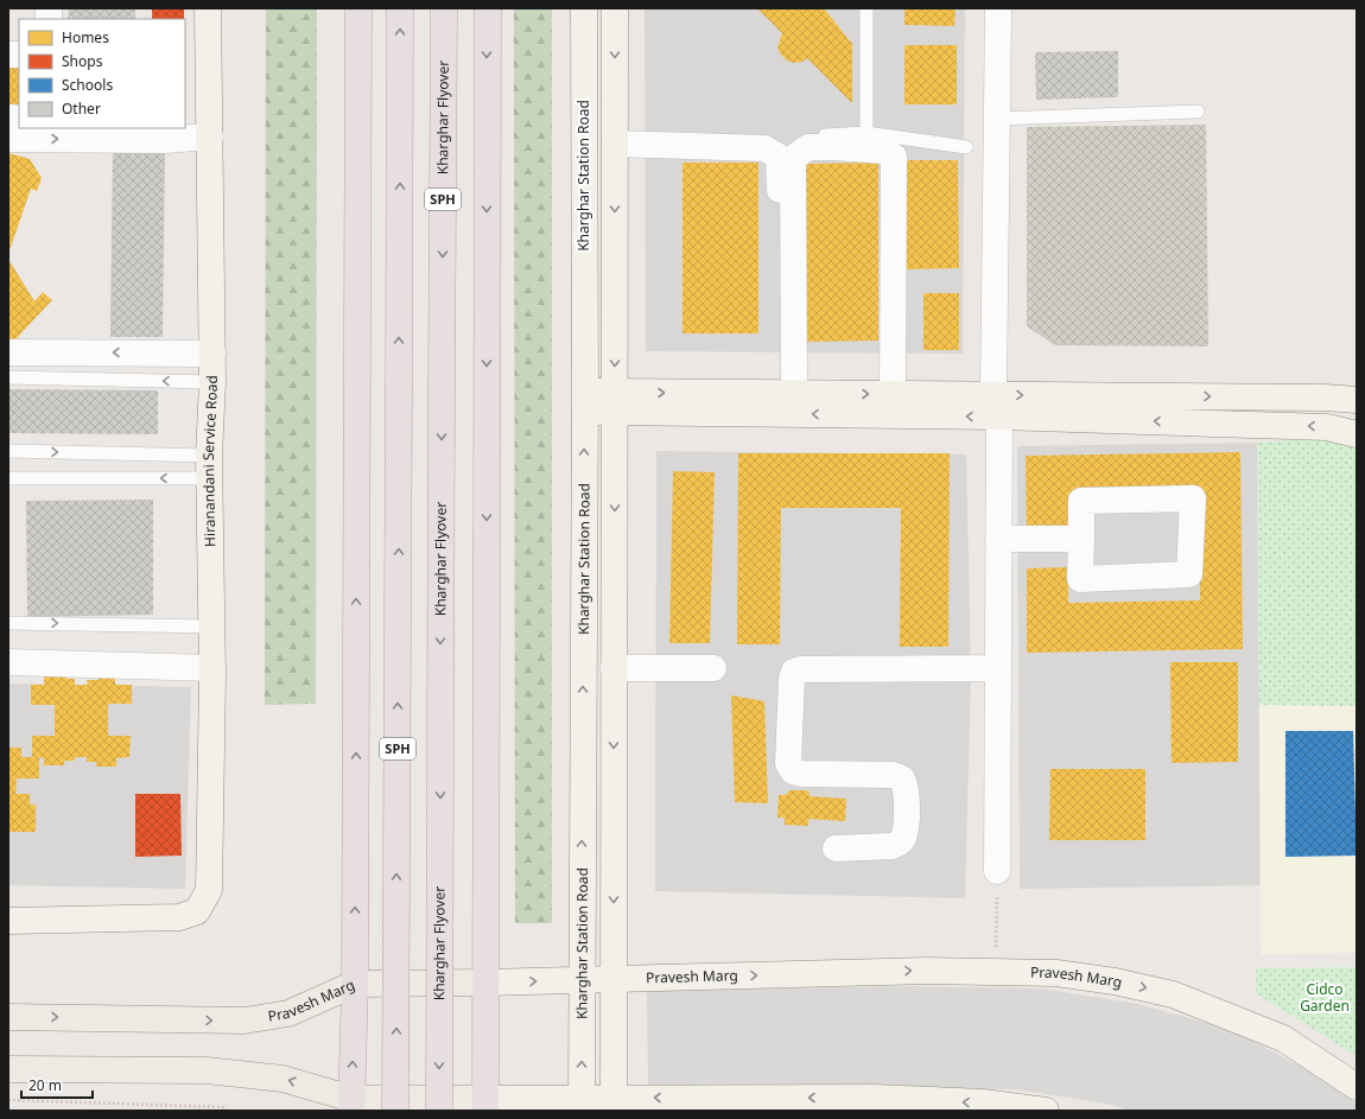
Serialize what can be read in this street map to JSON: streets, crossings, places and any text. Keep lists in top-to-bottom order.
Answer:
{
  "streets": {
    "highway": ["Kharghar Flyover", "SPH"],
    "main road": ["Pravesh Marg"],
    "street": ["Kharghar Station Road", "Hiranandani Service Road"]
  },
  "crossings": [
    ["Kharghar Station Road", "Pravesh Marg"]
  ],
  "parks": ["Cidco Garden"],
  "legend": [
    "Homes",
    "Shops",
    "Schools",
    "Other"
  ],
  "scale_bar": "20 m"
}
